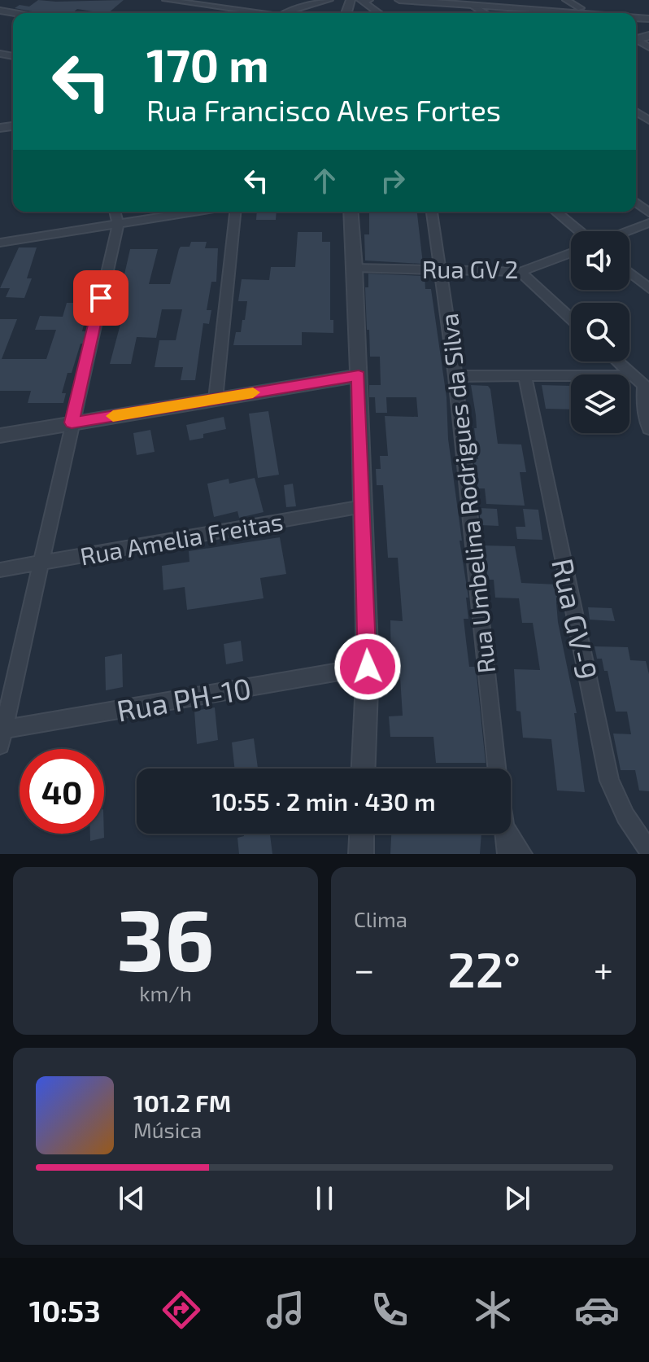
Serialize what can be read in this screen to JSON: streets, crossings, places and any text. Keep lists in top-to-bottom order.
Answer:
{
  "streets": {
    "street": [
      "Rua GV 2",
      "Rua Umbelina Rodrigues da Silva",
      "Rua Amelia Freitas",
      "Rua GV-9",
      "Rua PH-10"
    ]
  },
  "crossings": [
    ["Rua GV 2", "Rua Umbelina Rodrigues da Silva"]
  ],
  "page": {
    "turn": ["170 m", "Rua Francisco Alves Fortes"],
    "limit": "40",
    "trip": "10:55 · 2 min · 430 m",
    "tile": [
      ["36", "km/h"],
      "Clima"
    ],
    "heat": ["−", "22°", "+"],
    "song": ["101.2 FM", "Música"],
    "tabs": "10:53"
  }
}
